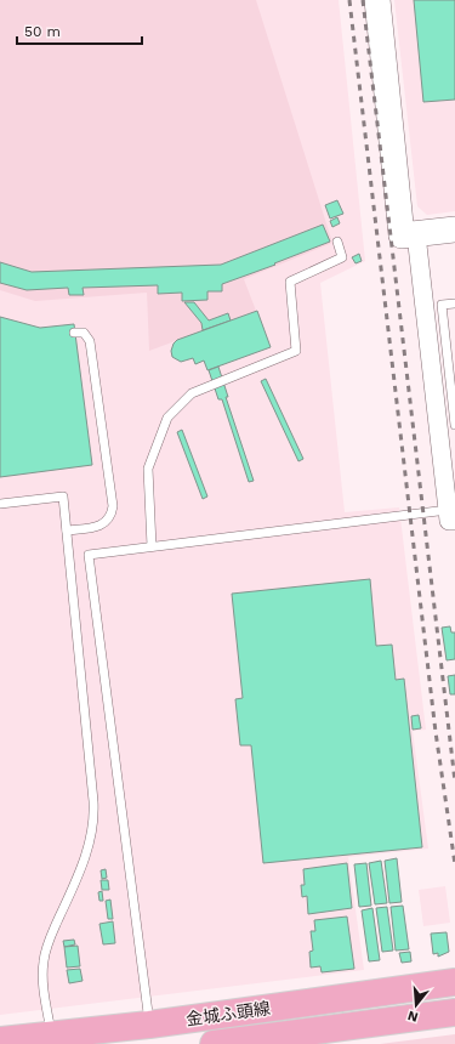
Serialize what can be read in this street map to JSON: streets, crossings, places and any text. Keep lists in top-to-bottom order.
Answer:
{
  "streets": {
    "main road": ["金城ふ頭線"]
  },
  "scale_bar": "50 m",
  "north": "bottom"
}
